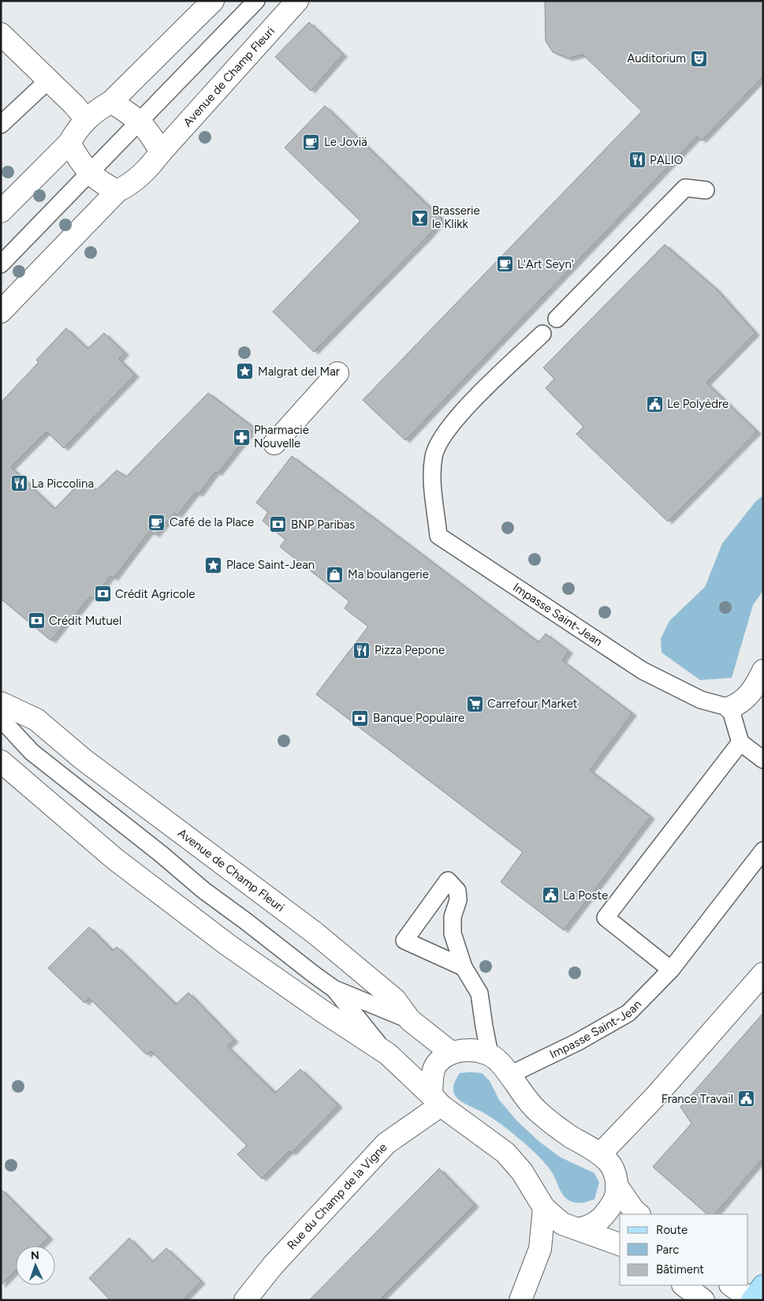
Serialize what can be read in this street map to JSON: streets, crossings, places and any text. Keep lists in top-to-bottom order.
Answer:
{
  "streets": {
    "street": ["Avenue de Champ Fleuri", "Rue du Champ de la Vigne"],
    "lane": ["Impasse Saint-Jean"]
  },
  "places": {
    "theatre": ["Auditorium"],
    "cafe": ["Le Joviä", "L'Art Seyn'", "Café de la Place"],
    "restaurant": ["PALIO", "La Piccolina", "Pizza Pepone"],
    "bar": ["Brasserie le Klikk"],
    "place": ["Malgrat del Mar", "Place Saint-Jean"],
    "public building": ["Le Polyèdre", "La Poste", "France Travail"],
    "pharmacy": ["Pharmacie Nouvelle"],
    "bank": [
      "BNP Paribas",
      "Crédit Agricole",
      "Crédit Mutuel",
      "Banque Populaire"
    ],
    "shop": ["Ma boulangerie"],
    "supermarket": ["Carrefour Market"]
  },
  "legend": ["Route", "Parc", "Bâtiment"],
  "north": "top"
}
